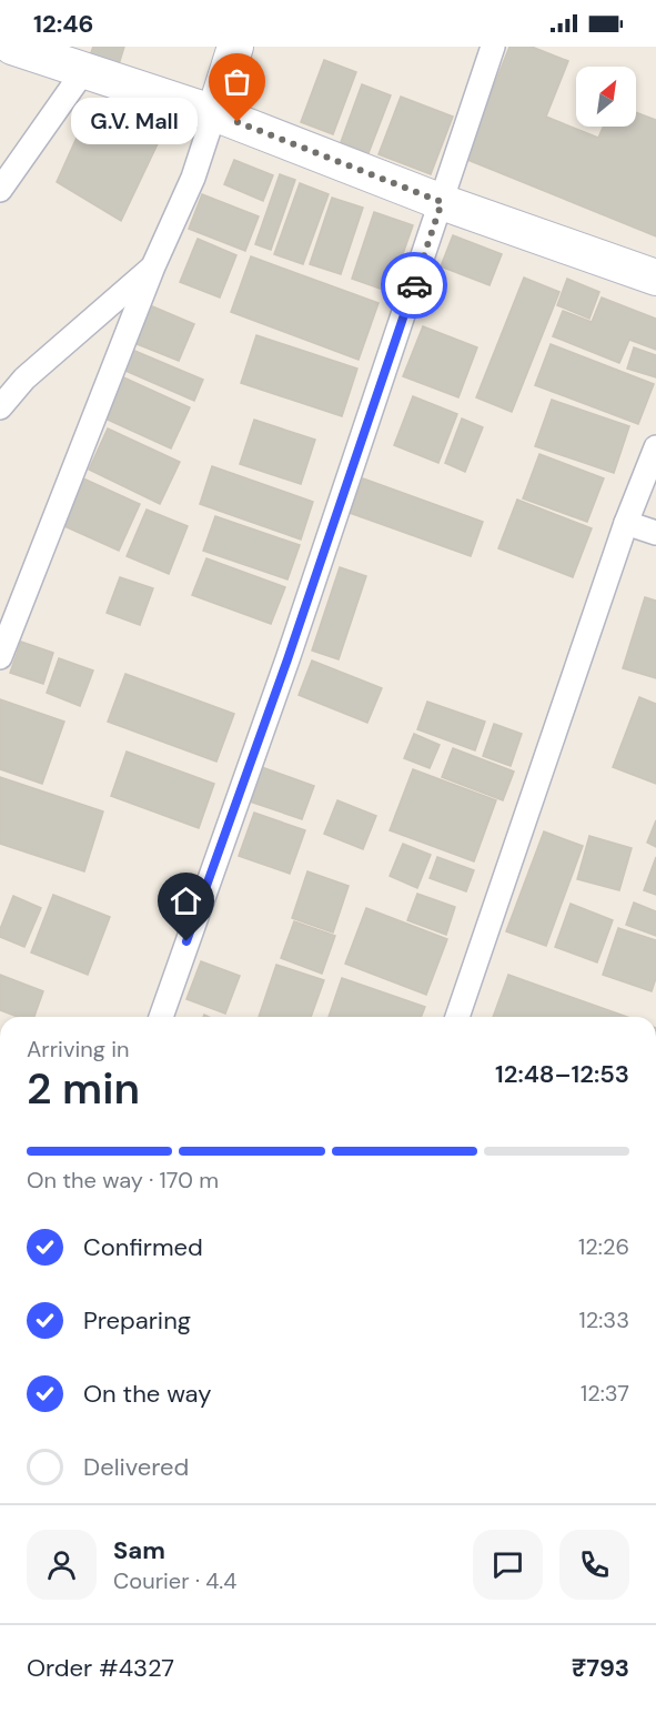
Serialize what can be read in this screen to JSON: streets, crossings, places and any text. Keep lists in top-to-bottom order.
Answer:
{
  "places": ["G.V. Mall"],
  "north": "top right",
  "page": {
    "status": "12:46",
    "bubble": "G.V. Mall",
    "heading": ["2 min", "Arriving in", "12:48–12:53"],
    "panel": [
      "Sam",
      "Courier · 4.4",
      "Order #4327",
      "₹793"
    ],
    "bar": "On the way · 170 m",
    "list": [
      ["Confirmed", "12:26"],
      ["Preparing", "12:33"],
      ["On the way", "12:37"],
      "Delivered"
    ]
  }
}
